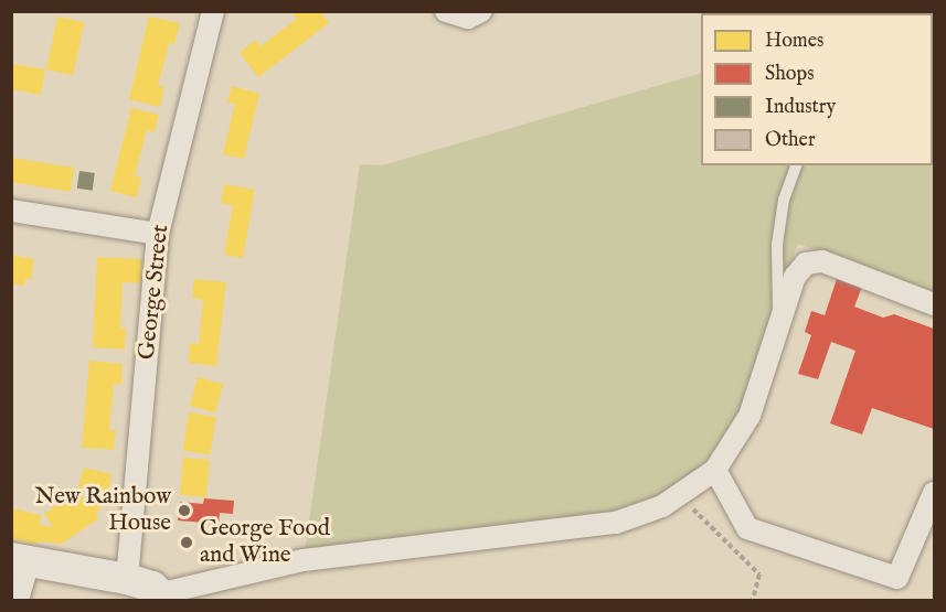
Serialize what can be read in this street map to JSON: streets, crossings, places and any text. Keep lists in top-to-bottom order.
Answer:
{
  "streets": {
    "street": ["George Street"]
  },
  "places": ["New Rainbow House", "George Food and Wine"],
  "legend": [
    "Homes",
    "Shops",
    "Industry",
    "Other"
  ]
}
